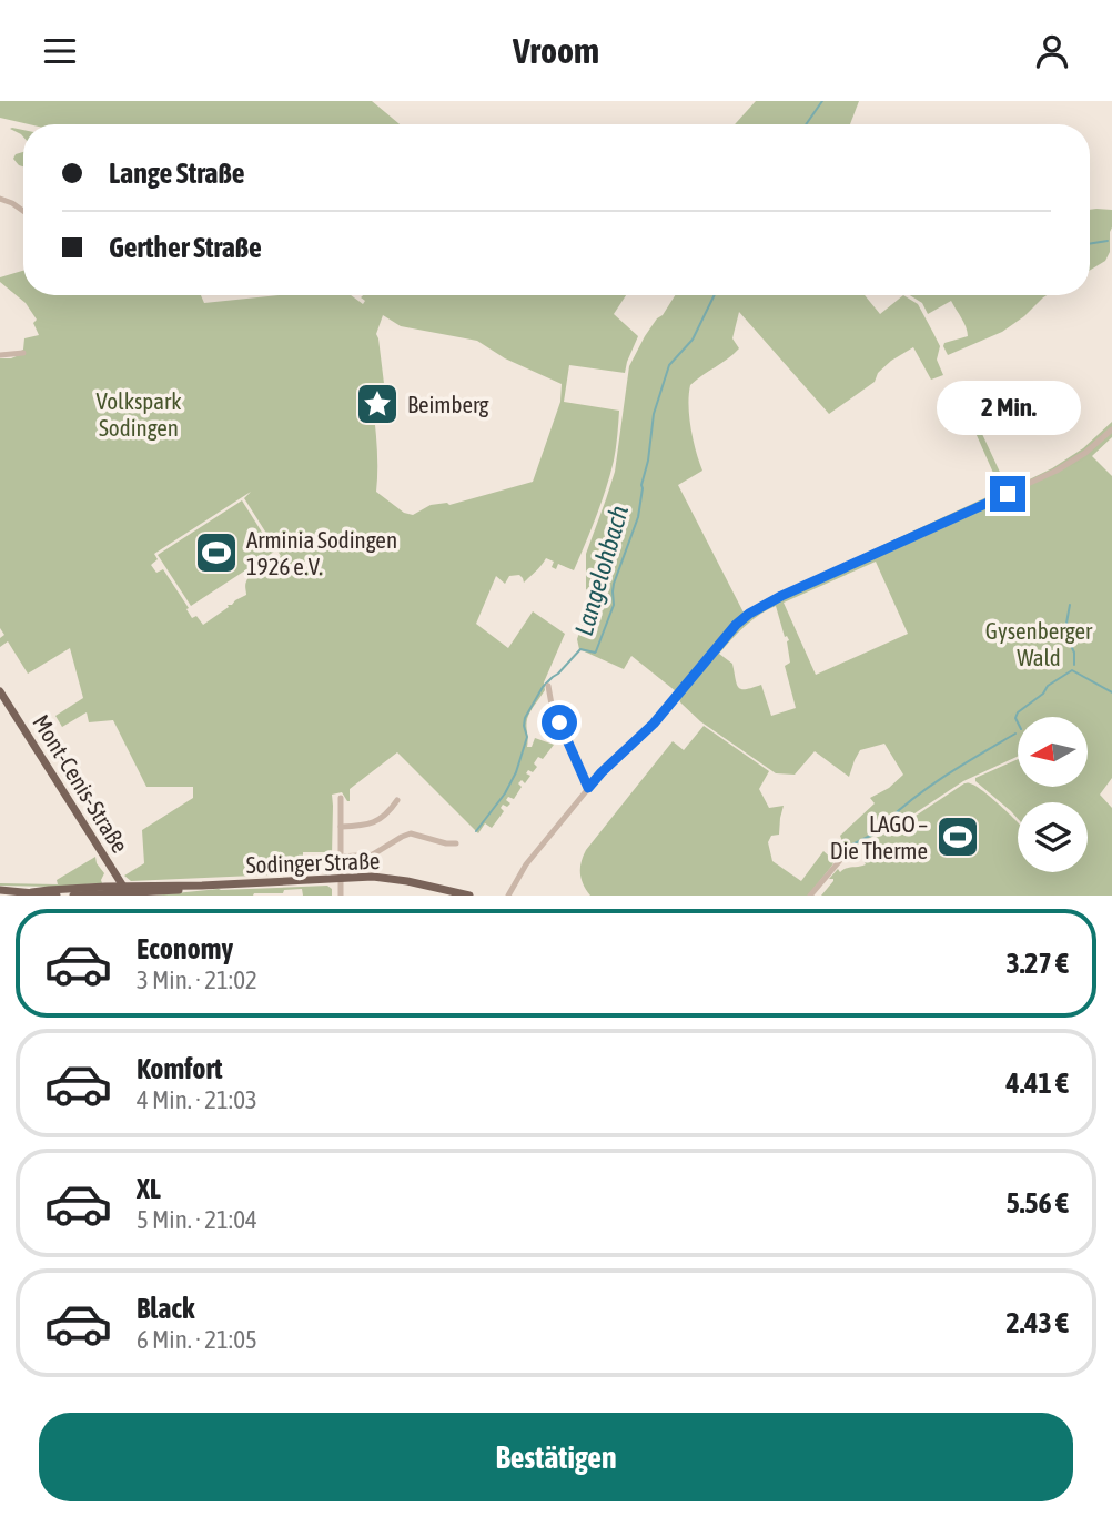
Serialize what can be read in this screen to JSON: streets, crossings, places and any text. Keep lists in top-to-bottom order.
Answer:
{
  "streets": {
    "main road": ["Mont-Cenis-Straße", "Sodinger Straße"]
  },
  "crossings": [
    ["Mont-Cenis-Straße", "Sodinger Straße"]
  ],
  "water": ["Langelohbach"],
  "parks": ["Volkspark Sodingen", "Gysenberger Wald"],
  "places": {
    "place": ["Beimberg"],
    "sports": ["Arminia Sodingen 1926 e.V.", "LAGO – Die Therme"]
  },
  "north": "left",
  "page": {
    "header": "Vroom",
    "banner": ["Lange Straße", "Gerther Straße"],
    "bubble": "2 Min.",
    "list": [
      {
        "name": "Economy",
        "note": "3 Min. · 21:02",
        "value": "3.27 €"
      },
      {
        "name": "Komfort",
        "note": "4 Min. · 21:03",
        "value": "4.41 €"
      },
      {
        "name": "XL",
        "note": "5 Min. · 21:04",
        "value": "5.56 €"
      },
      {
        "name": "Black",
        "note": "6 Min. · 21:05",
        "value": "2.43 €"
      }
    ],
    "buttons": "Bestätigen"
  }
}
